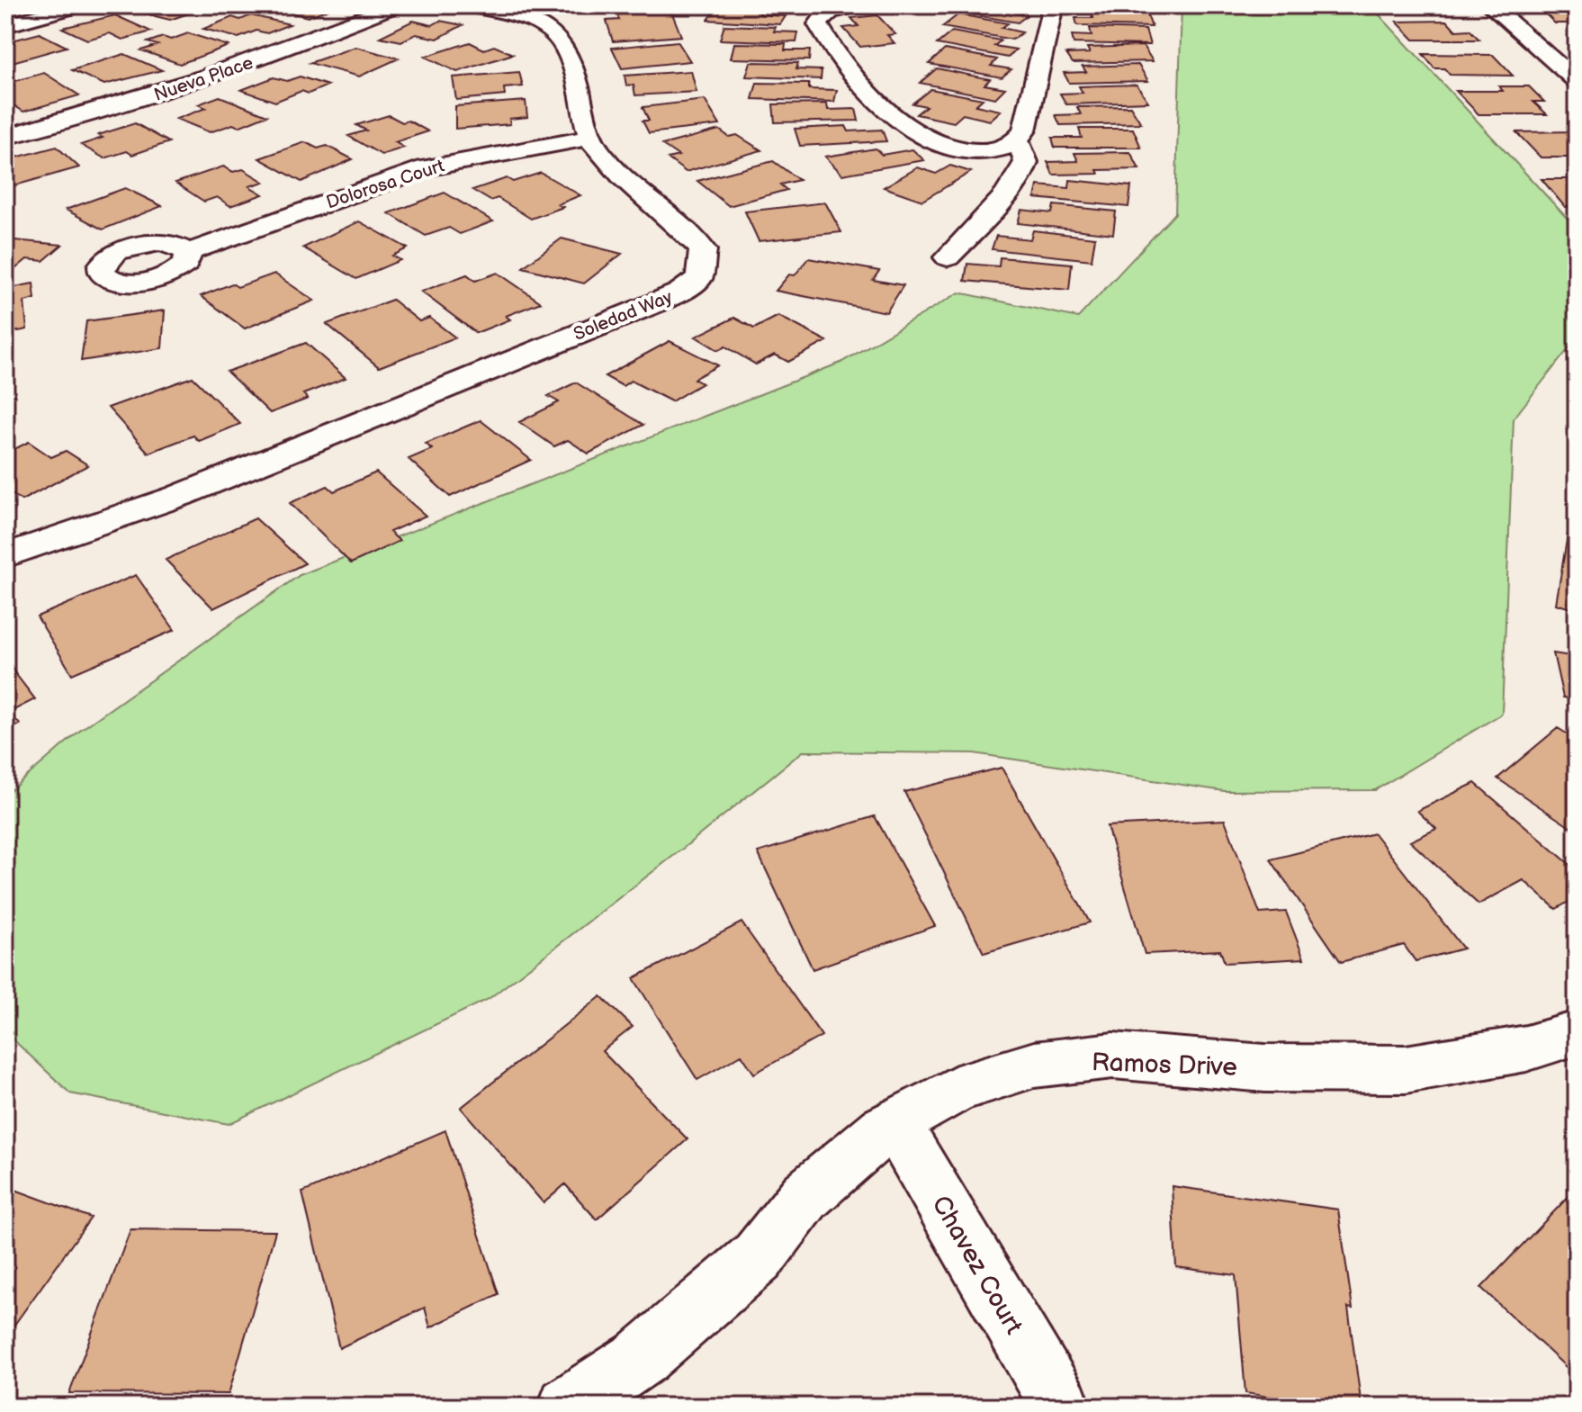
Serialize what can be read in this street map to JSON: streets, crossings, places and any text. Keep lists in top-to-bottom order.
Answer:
{
  "streets": {
    "street": [
      "Nueva Place",
      "Dolorosa Court",
      "Soledad Way",
      "Ramos Drive",
      "Chavez Court"
    ]
  },
  "crossings": [
    ["Dolorosa Court", "Soledad Way"],
    ["Ramos Drive", "Chavez Court"]
  ]
}
